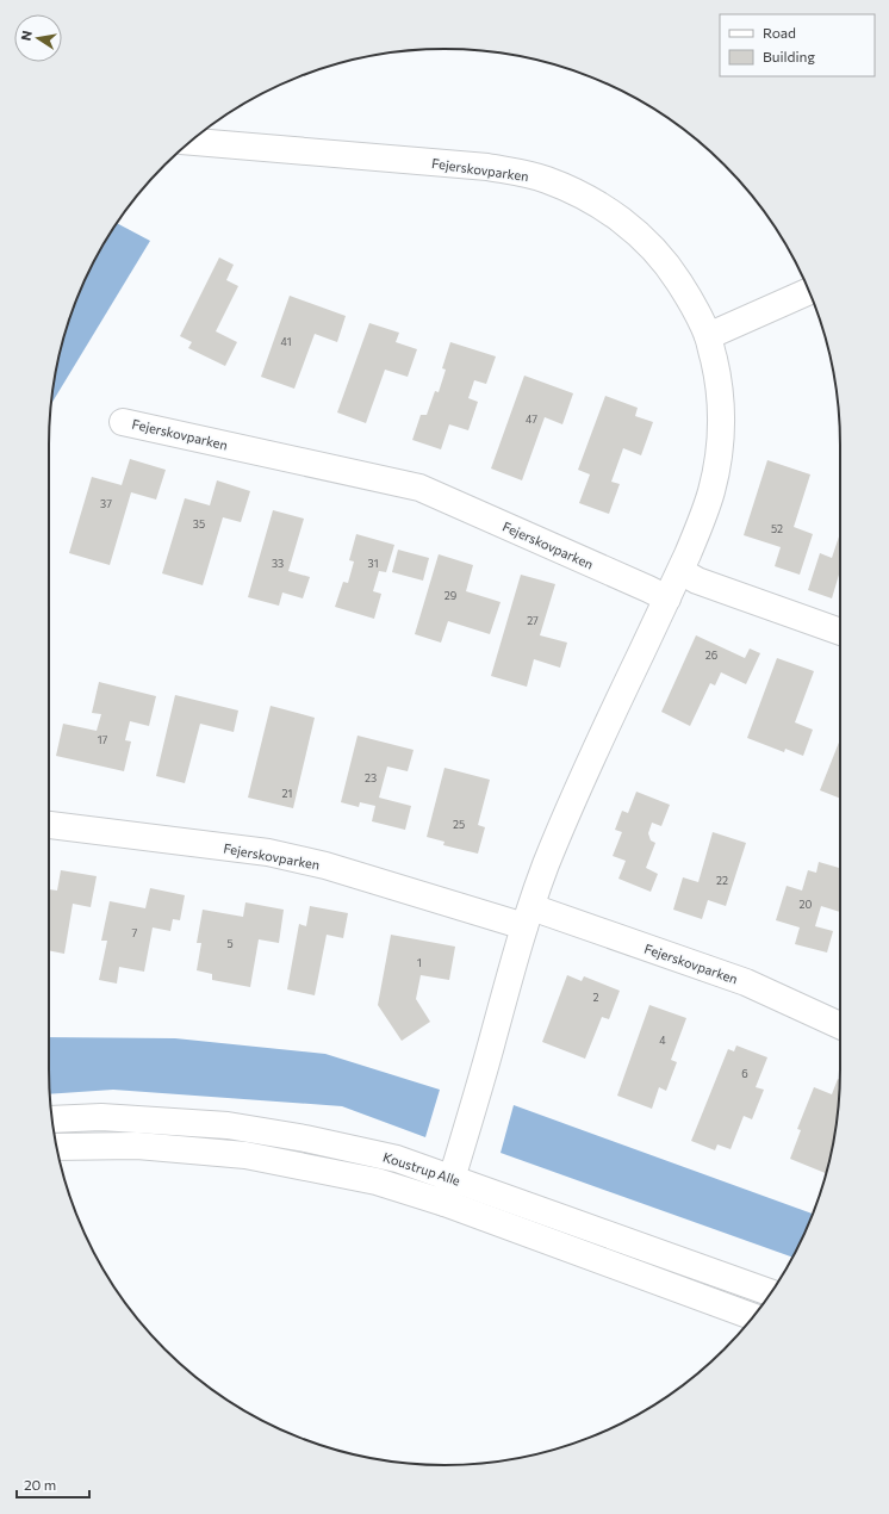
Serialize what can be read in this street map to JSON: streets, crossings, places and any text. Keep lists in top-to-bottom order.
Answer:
{
  "streets": {
    "street": ["Fejerskovparken", "Koustrup Alle"]
  },
  "crossings": [
    ["Fejerskovparken", "Koustrup Alle"]
  ],
  "house_numbers": [
    "41",
    "47",
    "37",
    "35",
    "52",
    "33",
    "31",
    "29",
    "27",
    "26",
    "17",
    "23",
    "21",
    "25",
    "22",
    "20",
    "7",
    "5",
    "1",
    "2",
    "4",
    "6"
  ],
  "legend": ["Road", "Building"],
  "scale_bar": "20 m",
  "north": "left"
}
